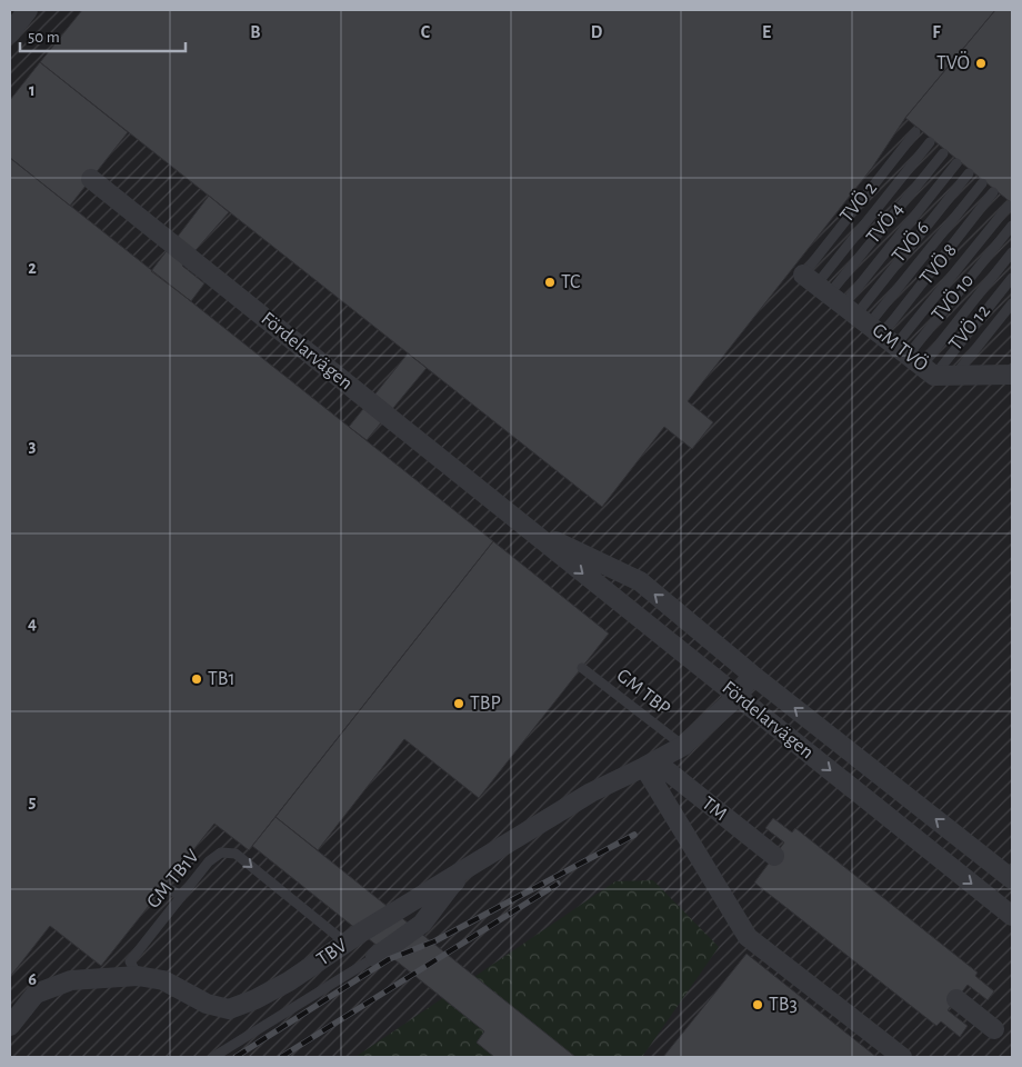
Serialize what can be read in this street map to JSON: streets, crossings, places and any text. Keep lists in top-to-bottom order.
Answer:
{
  "streets": {
    "street": [
      "GM TVÖ",
      "Fördelarvägen",
      "TM",
      "TBV"
    ],
    "lane": [
      "TVÖ 2",
      "TVÖ 4",
      "TVÖ 6",
      "TVÖ 8",
      "TVÖ 10",
      "TVÖ 12",
      "GM TBP",
      "GM TB1V"
    ]
  },
  "crossings": [
    ["TVÖ 2", "TVÖ 4"],
    ["TVÖ 2", "TVÖ 6"],
    ["TVÖ 2", "TVÖ 8"],
    ["TVÖ 2", "TVÖ 10"],
    ["TVÖ 2", "GM TVÖ"],
    ["TVÖ 4", "TVÖ 6"],
    ["TVÖ 4", "TVÖ 8"],
    ["TVÖ 4", "TVÖ 10"],
    ["TVÖ 4", "GM TVÖ"],
    ["TVÖ 6", "TVÖ 8"],
    ["TVÖ 6", "TVÖ 10"],
    ["TVÖ 6", "GM TVÖ"],
    ["TVÖ 8", "TVÖ 10"],
    ["TVÖ 8", "GM TVÖ"],
    ["TVÖ 10", "GM TVÖ"],
    ["TVÖ 12", "GM TVÖ"],
    ["Fördelarvägen", "TBV"],
    ["GM TBP", "TBV"],
    ["TM", "TBV"],
    ["GM TB1V", "TBV"]
  ],
  "places": [
    "TVÖ",
    "TC",
    "TB1",
    "TBP",
    "TB3"
  ],
  "scale_bar": "50 m",
  "grid": {
    "columns": [
      "B",
      "C",
      "D",
      "E",
      "F"
    ],
    "rows": [
      "1",
      "2",
      "3",
      "4",
      "5",
      "6"
    ]
  }
}
